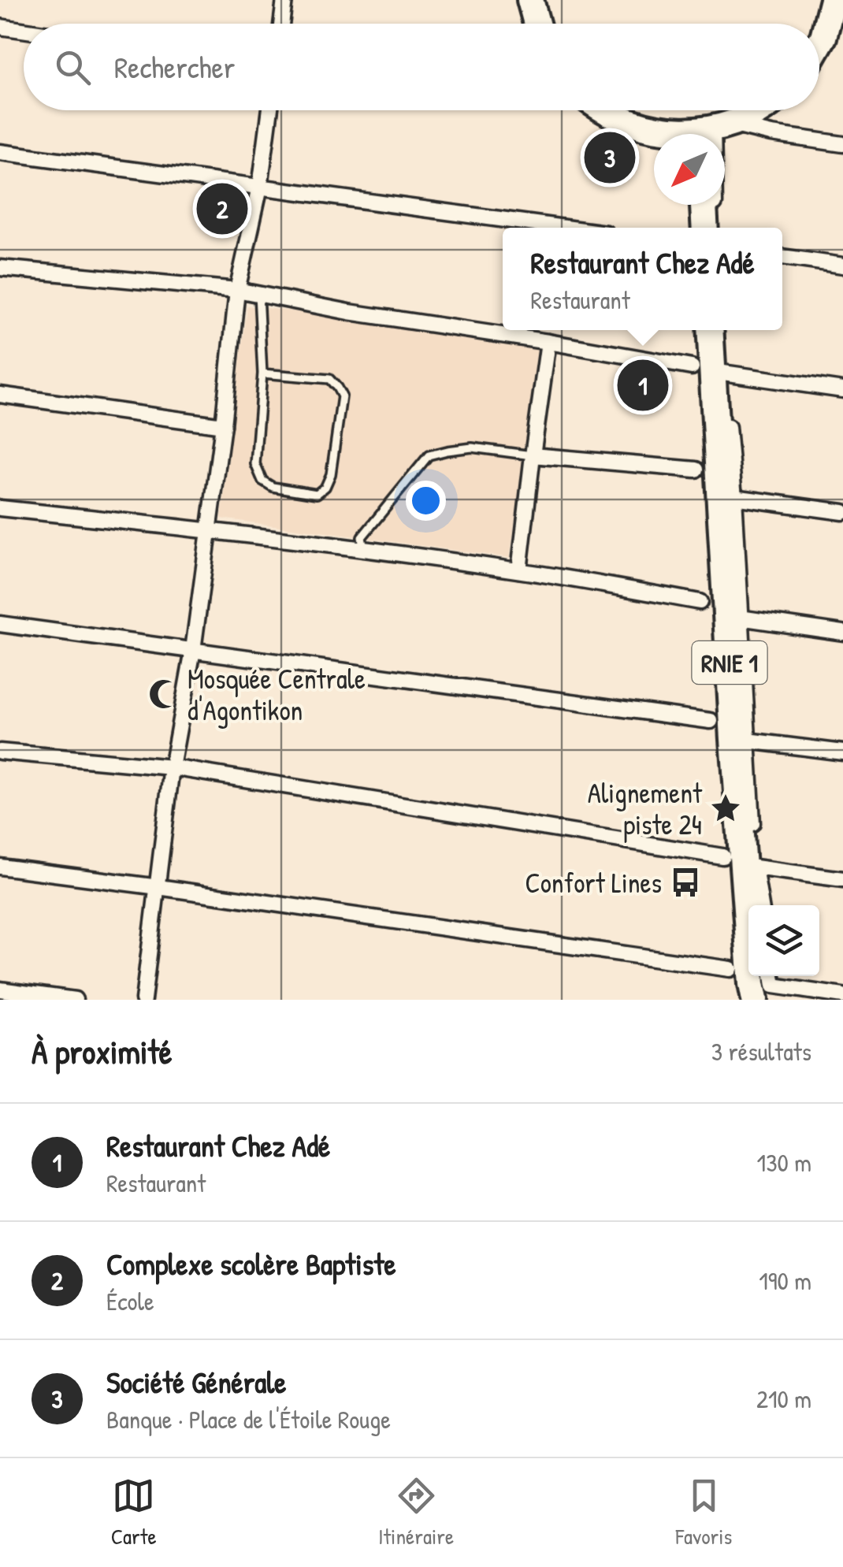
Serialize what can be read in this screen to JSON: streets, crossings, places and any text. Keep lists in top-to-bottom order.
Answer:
{
  "streets": {
    "highway": ["RNIE 1"]
  },
  "places": {
    "mosque": ["Mosquée Centrale d'Agontikon"],
    "place": ["Alignement piste 24"],
    "bus stop": ["Confort Lines"]
  },
  "north": "bottom left",
  "page": {
    "search": "Rechercher",
    "pins": ["3", "2", "1"],
    "popup": ["Restaurant Chez Adé", "Restaurant"],
    "heading": ["À proximité", "3 résultats"],
    "list": [
      {
        "mark": "1",
        "name": "Restaurant Chez Adé",
        "note": "Restaurant",
        "value": "130 m"
      },
      {
        "mark": "2",
        "name": "Complexe scolère Baptiste",
        "note": "École",
        "value": "190 m"
      },
      {
        "mark": "3",
        "name": "Société Générale",
        "note": "Banque · Place de l'Étoile Rouge",
        "value": "210 m"
      }
    ],
    "nav": ["Carte", "Itinéraire", "Favoris"]
  }
}
